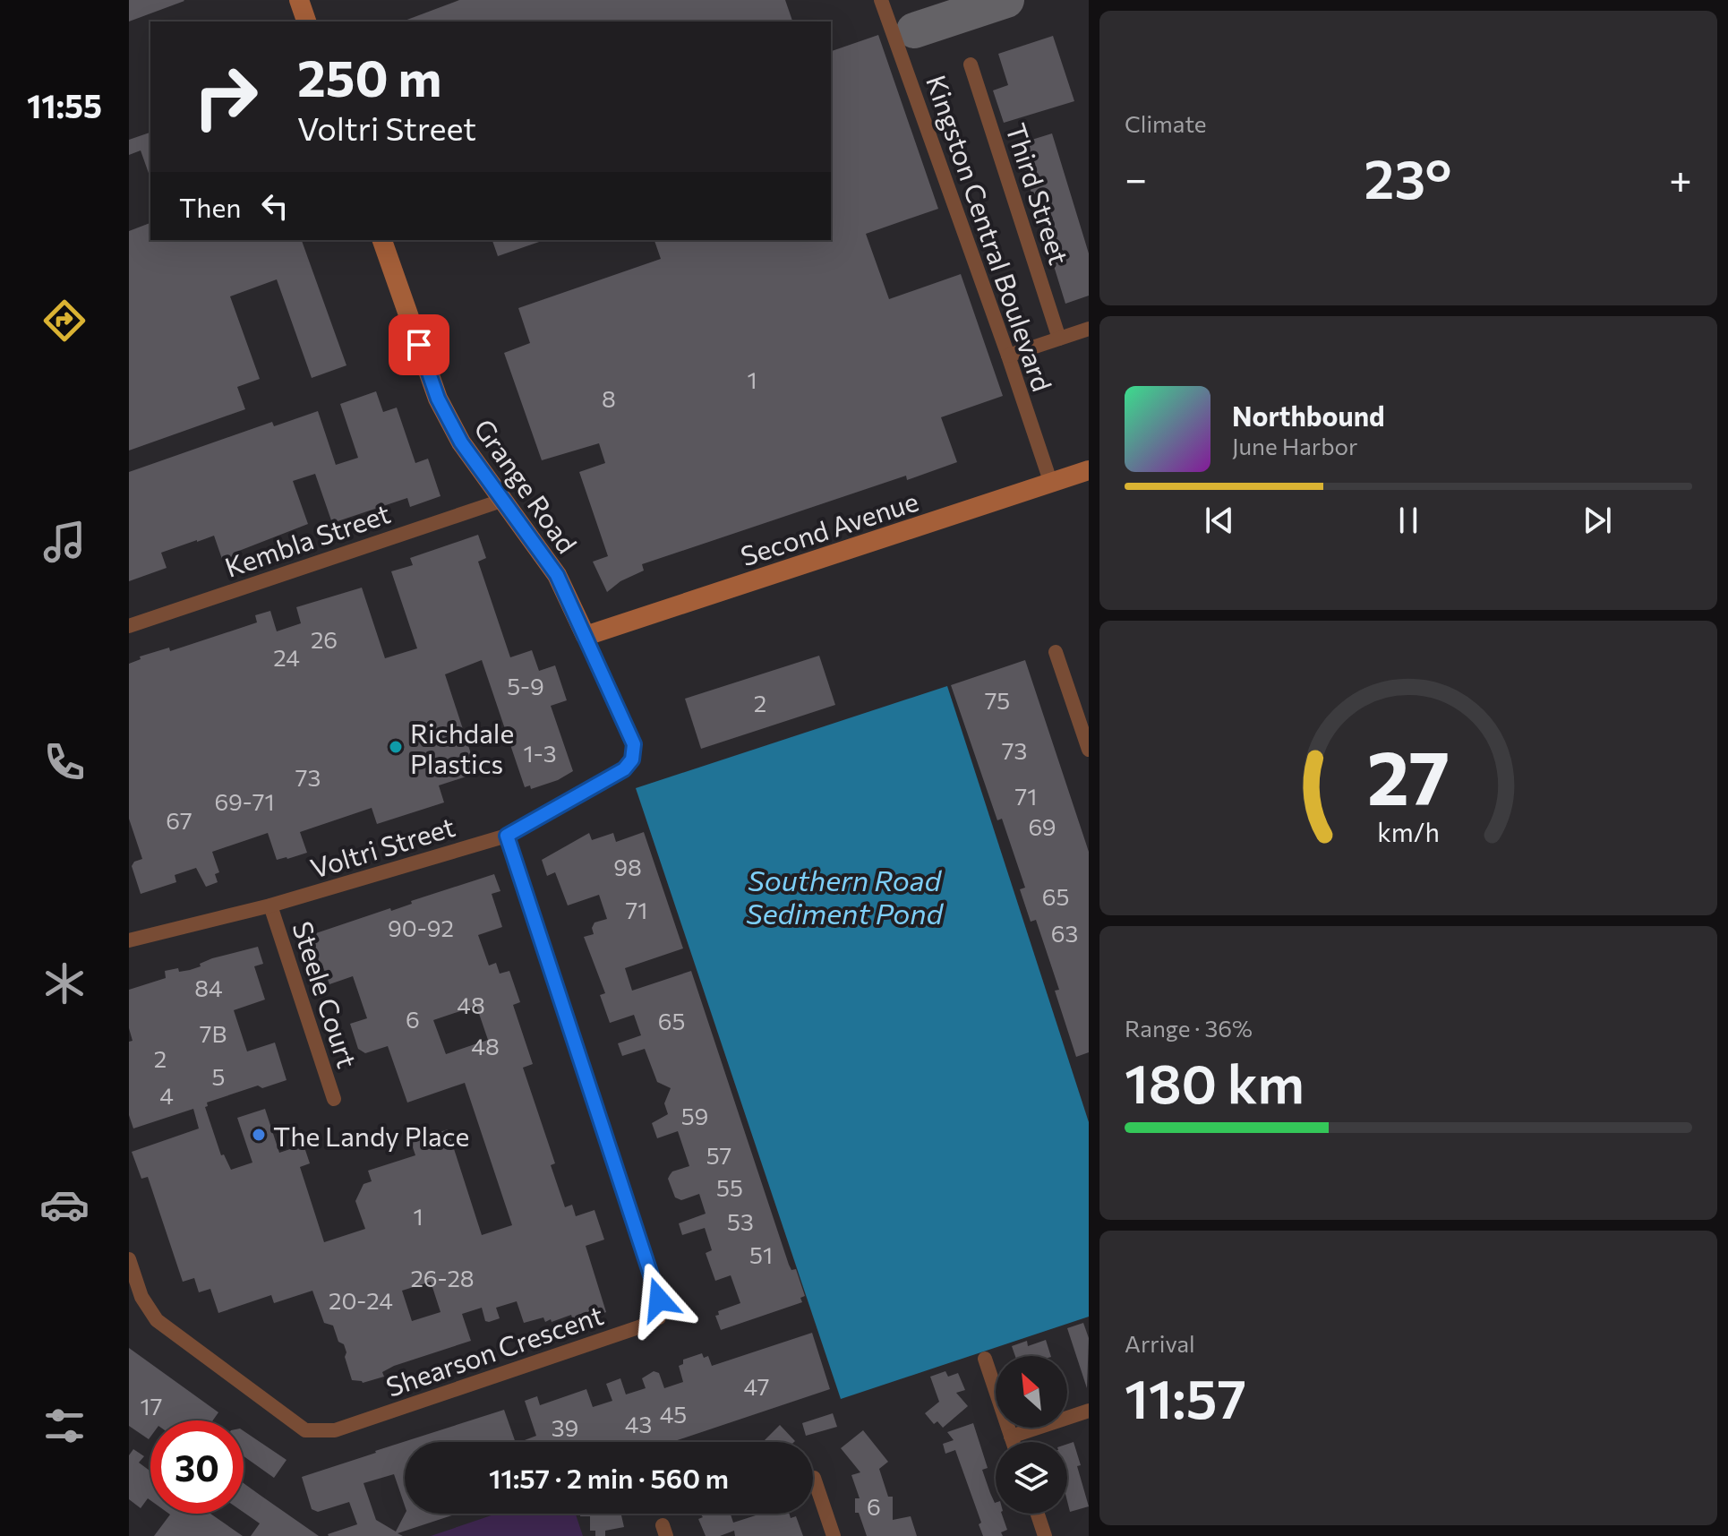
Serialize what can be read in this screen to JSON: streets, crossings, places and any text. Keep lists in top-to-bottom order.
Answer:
{
  "streets": {
    "main road": ["Grange Road", "Second Avenue"],
    "street": [
      "Third Street",
      "Kingston Central Boulevard",
      "Kembla Street",
      "Voltri Street",
      "Steele Court",
      "Shearson Crescent"
    ]
  },
  "crossings": [
    ["Kingston Central Boulevard", "Second Avenue"],
    ["Grange Road", "Second Avenue"],
    ["Grange Road", "Kembla Street"],
    ["Grange Road", "Voltri Street"],
    ["Voltri Street", "Steele Court"],
    ["Voltri Street", "Shearson Crescent"]
  ],
  "water": ["Southern Road Sediment Pond"],
  "places": ["Richdale Plastics", "The Landy Place"],
  "house_numbers": [
    "1",
    "8",
    "26",
    "24",
    "5-9",
    "75",
    "2",
    "73",
    "1-3",
    "73",
    "71",
    "69-71",
    "67",
    "69",
    "98",
    "65",
    "71",
    "90-92",
    "63",
    "84",
    "48",
    "6",
    "65",
    "7B",
    "48",
    "2",
    "5",
    "4",
    "59",
    "57",
    "55",
    "1",
    "53",
    "51",
    "26-28",
    "20-24",
    "47",
    "17",
    "45",
    "43",
    "39",
    "6"
  ],
  "north": "top left",
  "page": {
    "tabs": "11:55",
    "tile": [
      "Climate",
      ["Range · 36%", "180 km"],
      ["Arrival", "11:57"]
    ],
    "turn": ["250 m", "Voltri Street"],
    "heat": ["−", "23°", "+"],
    "then": "Then",
    "song": ["Northbound", "June Harbor"],
    "limit": "30",
    "trip": "11:57 · 2 min · 560 m",
    "gauge": ["27", "km/h"]
  }
}
